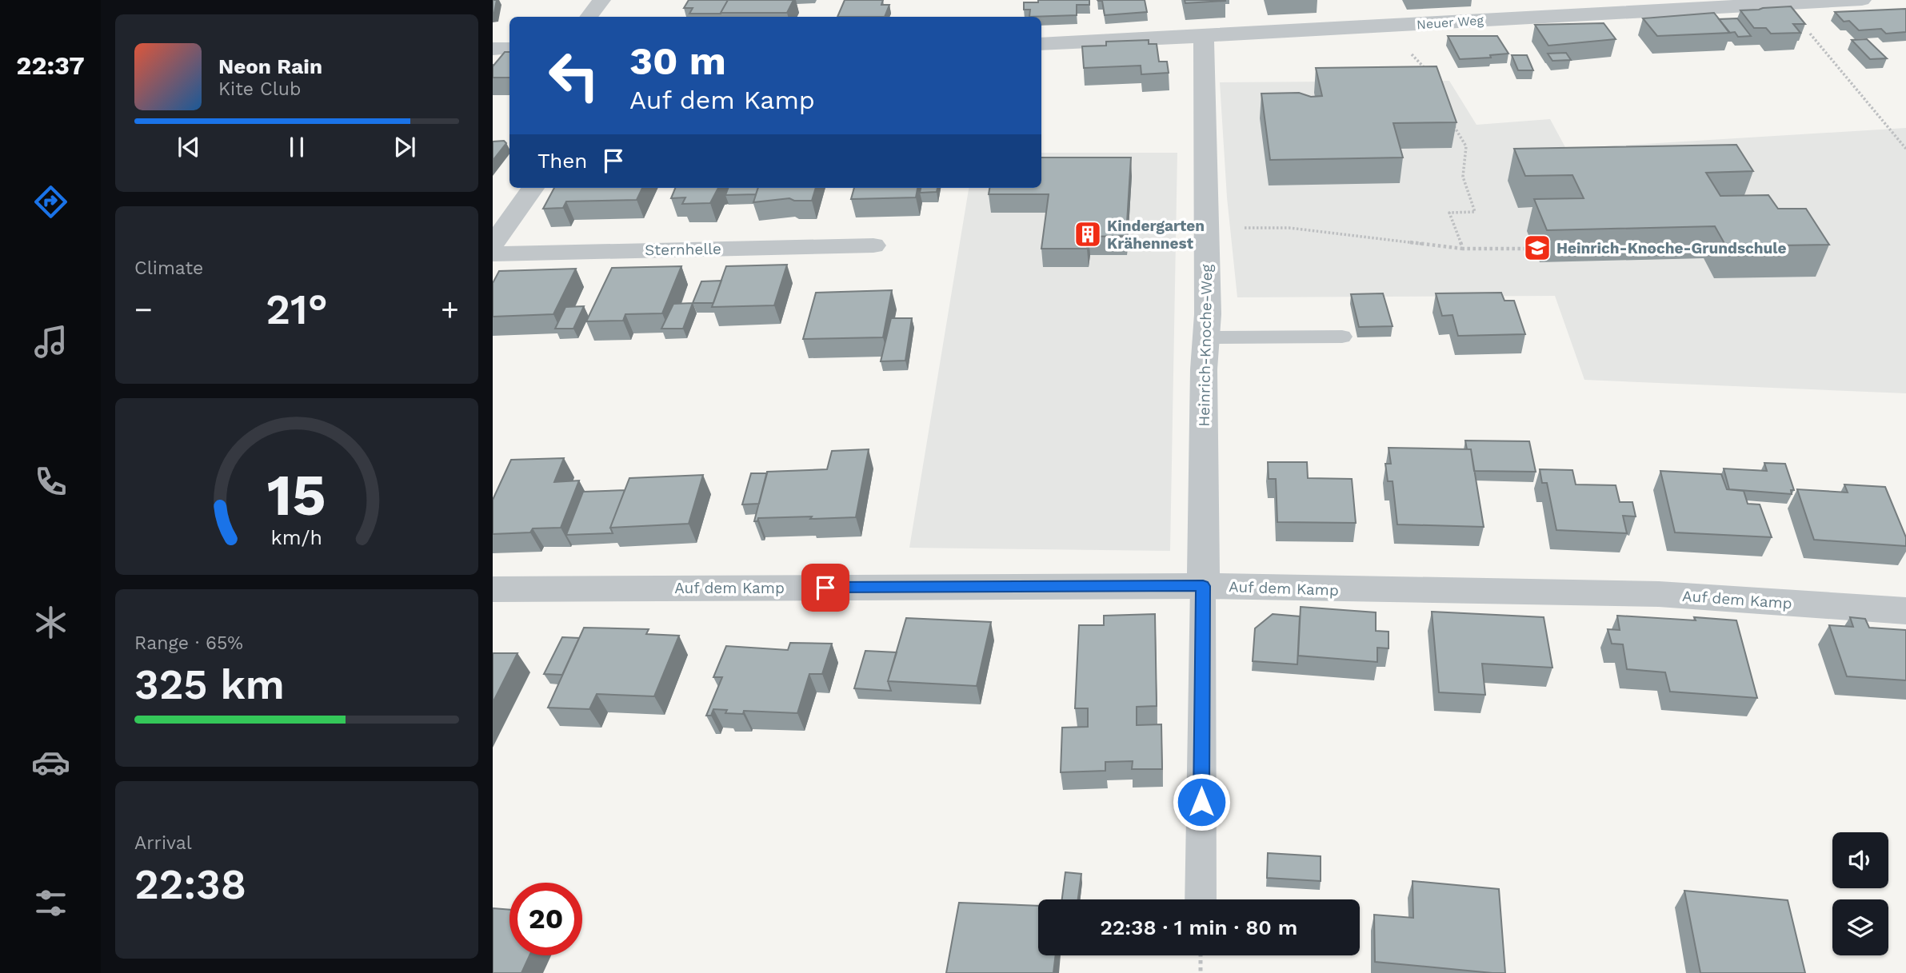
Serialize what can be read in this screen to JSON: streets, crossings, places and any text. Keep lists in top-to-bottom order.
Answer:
{
  "streets": {
    "street": [
      "Neuer Weg",
      "Sternhelle",
      "Heinrich-Knoche-Weg",
      "Auf dem Kamp"
    ]
  },
  "crossings": [
    ["Neuer Weg", "Heinrich-Knoche-Weg"],
    ["Heinrich-Knoche-Weg", "Auf dem Kamp"]
  ],
  "places": {
    "building": ["Kindergarten Krähennest"],
    "school or university": ["Heinrich-Knoche-Grundschule"]
  },
  "page": {
    "tabs": "22:37",
    "turn": ["30 m", "Auf dem Kamp"],
    "song": ["Neon Rain", "Kite Club"],
    "then": "Then",
    "tile": [
      "Climate",
      ["Range · 65%", "325 km"],
      ["Arrival", "22:38"]
    ],
    "heat": ["−", "21°", "+"],
    "limit": "20",
    "trip": "22:38 · 1 min · 80 m",
    "gauge": ["15", "km/h"]
  }
}
